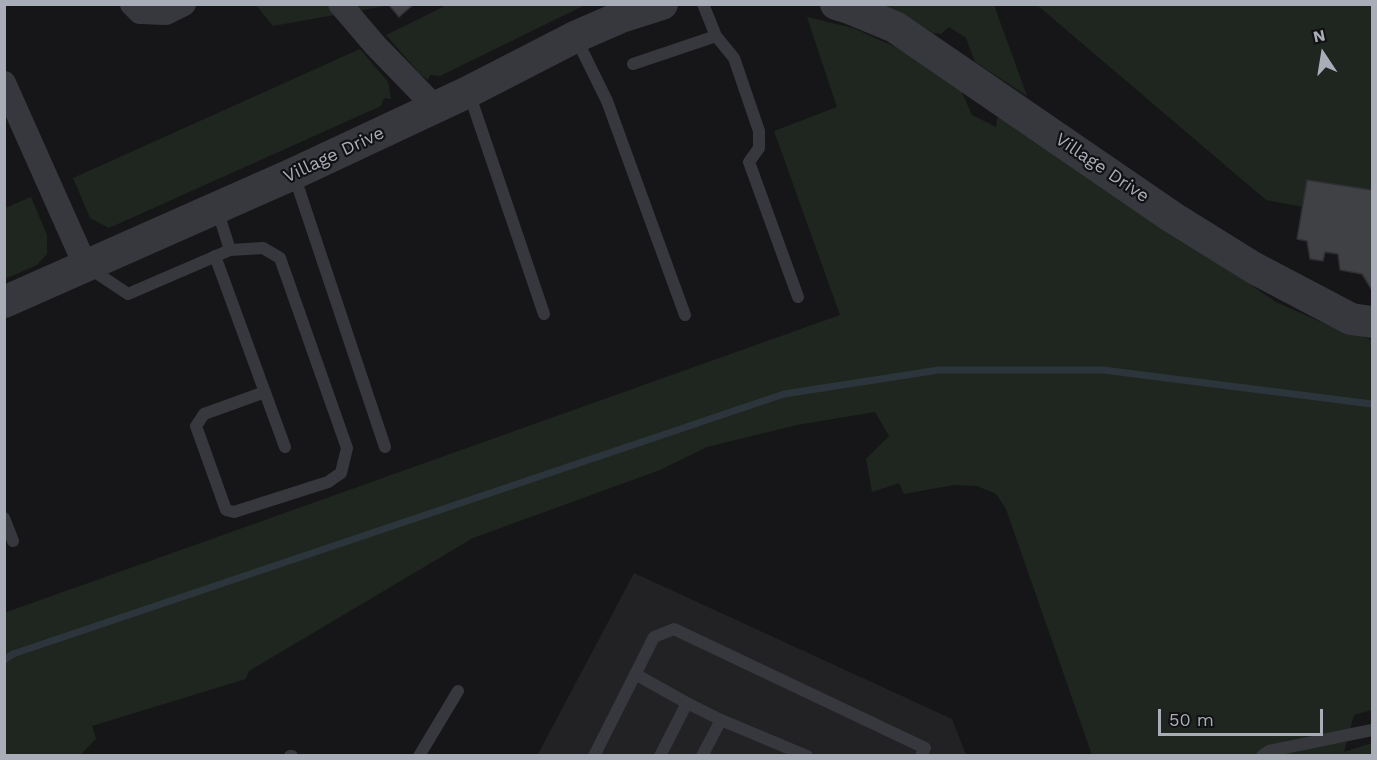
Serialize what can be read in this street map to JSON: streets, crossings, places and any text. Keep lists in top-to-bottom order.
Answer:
{
  "streets": {
    "street": ["Village Drive"]
  },
  "scale_bar": "50 m",
  "north": "top"
}
